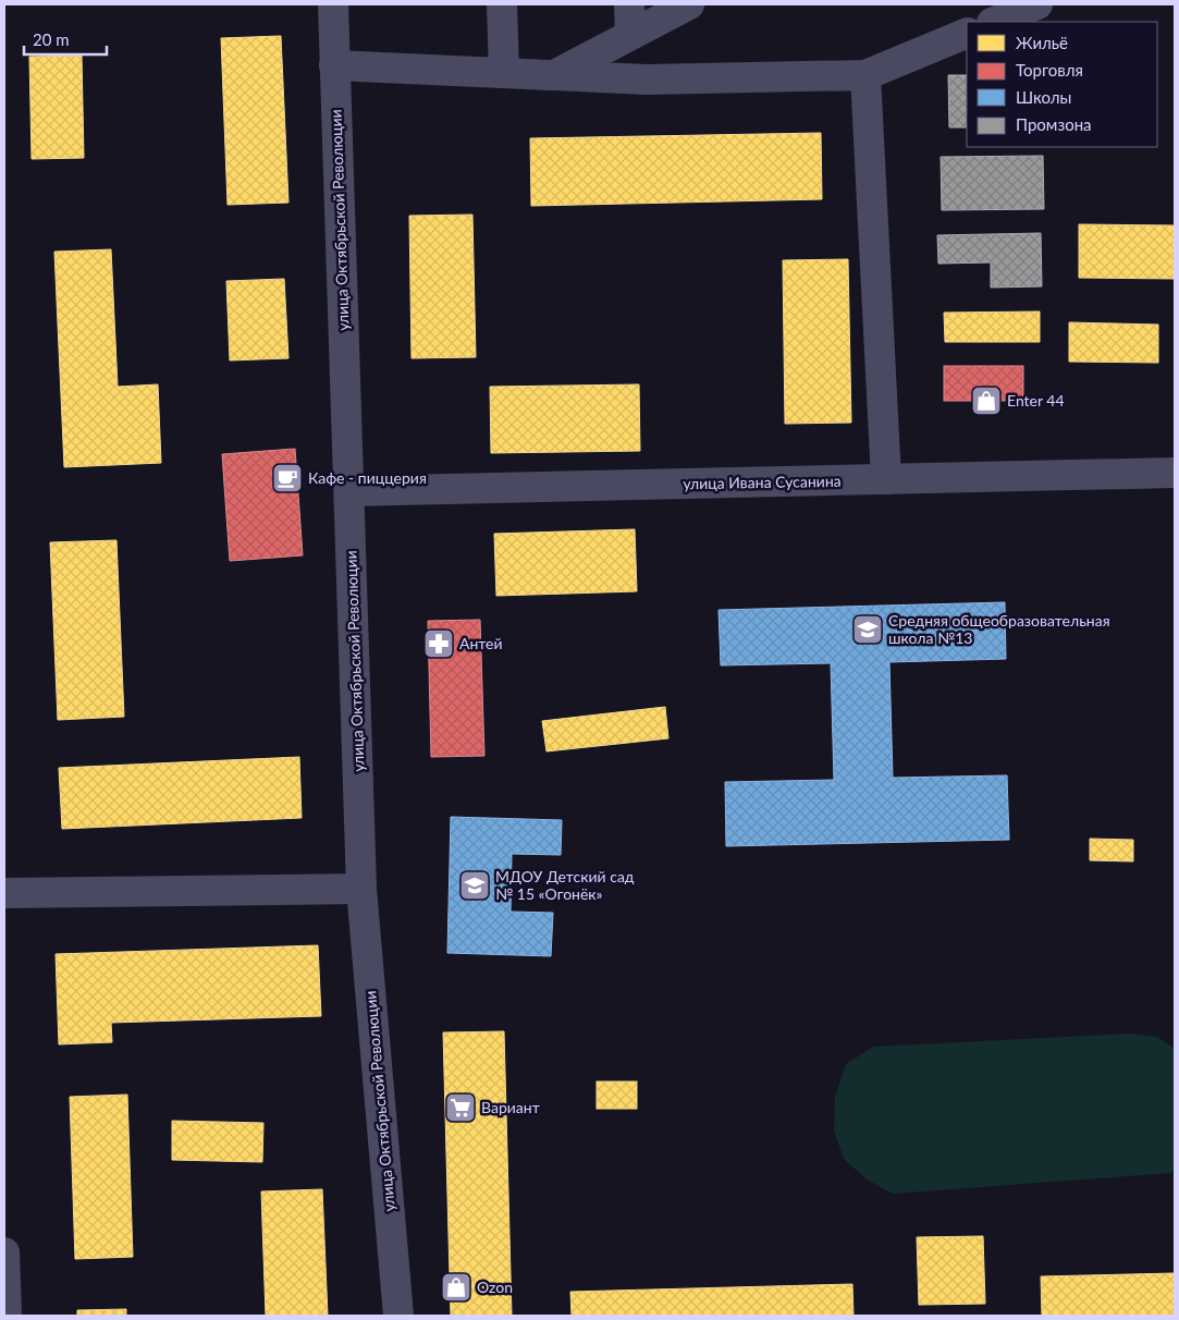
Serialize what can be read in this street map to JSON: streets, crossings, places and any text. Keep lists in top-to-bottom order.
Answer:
{
  "streets": {
    "street": ["улица Октябрьской Революции", "улица Ивана Сусанина"]
  },
  "crossings": [
    ["улица Октябрьской Революции", "улица Ивана Сусанина"]
  ],
  "places": {
    "shop": ["Enter 44", "Ozon"],
    "cafe": ["Кафе - пиццерия"],
    "school or university": ["Средняя общеобразовательная школа №13", "МДОУ Детский сад № 15 «Огонёк»"],
    "pharmacy": ["Антей"],
    "supermarket": ["Вариант"]
  },
  "legend": [
    "Жильё",
    "Торговля",
    "Школы",
    "Промзона"
  ],
  "scale_bar": "20 m"
}
